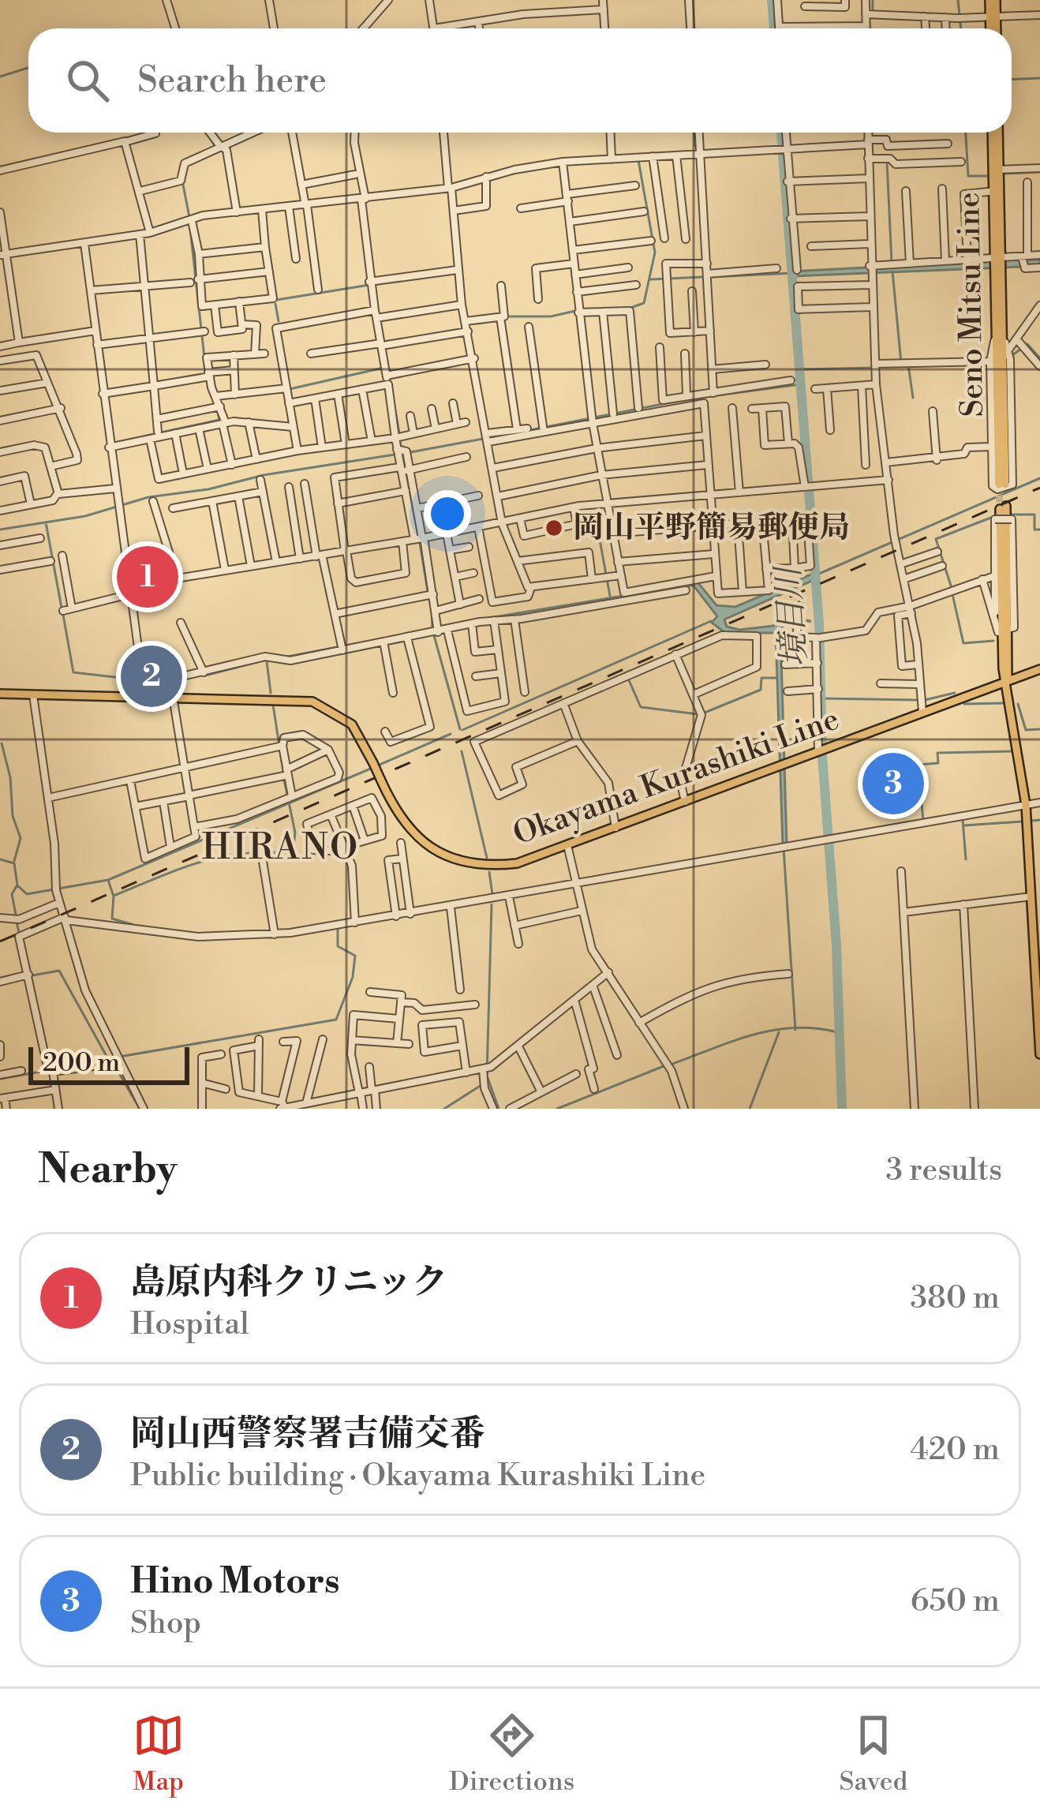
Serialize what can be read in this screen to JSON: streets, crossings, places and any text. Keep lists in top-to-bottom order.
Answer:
{
  "streets": {
    "main road": ["Seno Mitsu Line", "Okayama Kurashiki Line"]
  },
  "districts": ["HIRANO"],
  "water": ["境目川"],
  "places": ["岡山平野簡易郵便局"],
  "scale_bar": "200 m",
  "page": {
    "search": "Search here",
    "pins": ["1", "2", "3"],
    "scale": "200 m",
    "heading": ["Nearby", "3 results"],
    "list": [
      {
        "mark": "1",
        "name": "島原内科クリニック",
        "note": "Hospital",
        "value": "380 m"
      },
      {
        "mark": "2",
        "name": "岡山西警察署吉備交番",
        "note": "Public building · Okayama Kurashiki Line",
        "value": "420 m"
      },
      {
        "mark": "3",
        "name": "Hino Motors",
        "note": "Shop",
        "value": "650 m"
      }
    ],
    "nav": ["Map", "Directions", "Saved"]
  }
}
